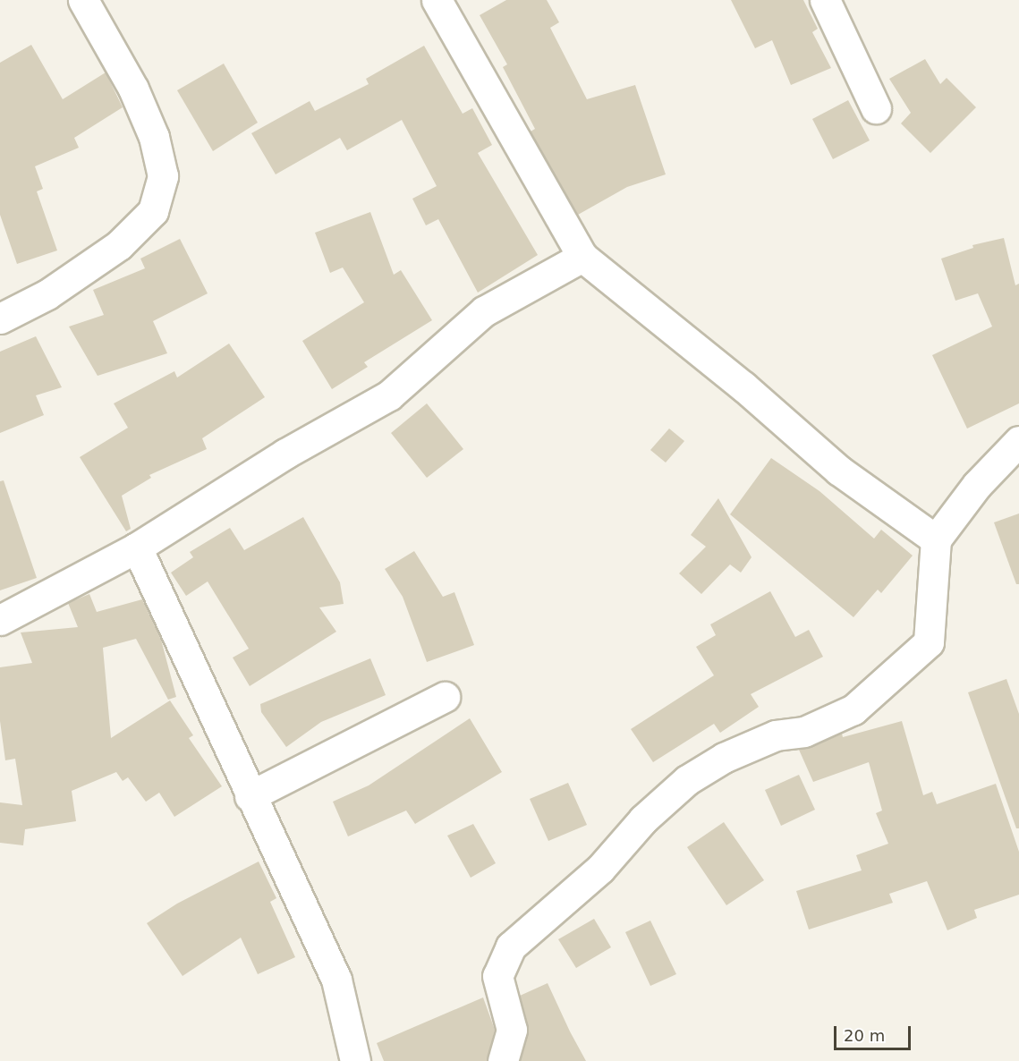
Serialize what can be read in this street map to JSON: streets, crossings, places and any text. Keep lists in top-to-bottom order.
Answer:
{
  "scale_bar": "20 m"
}
